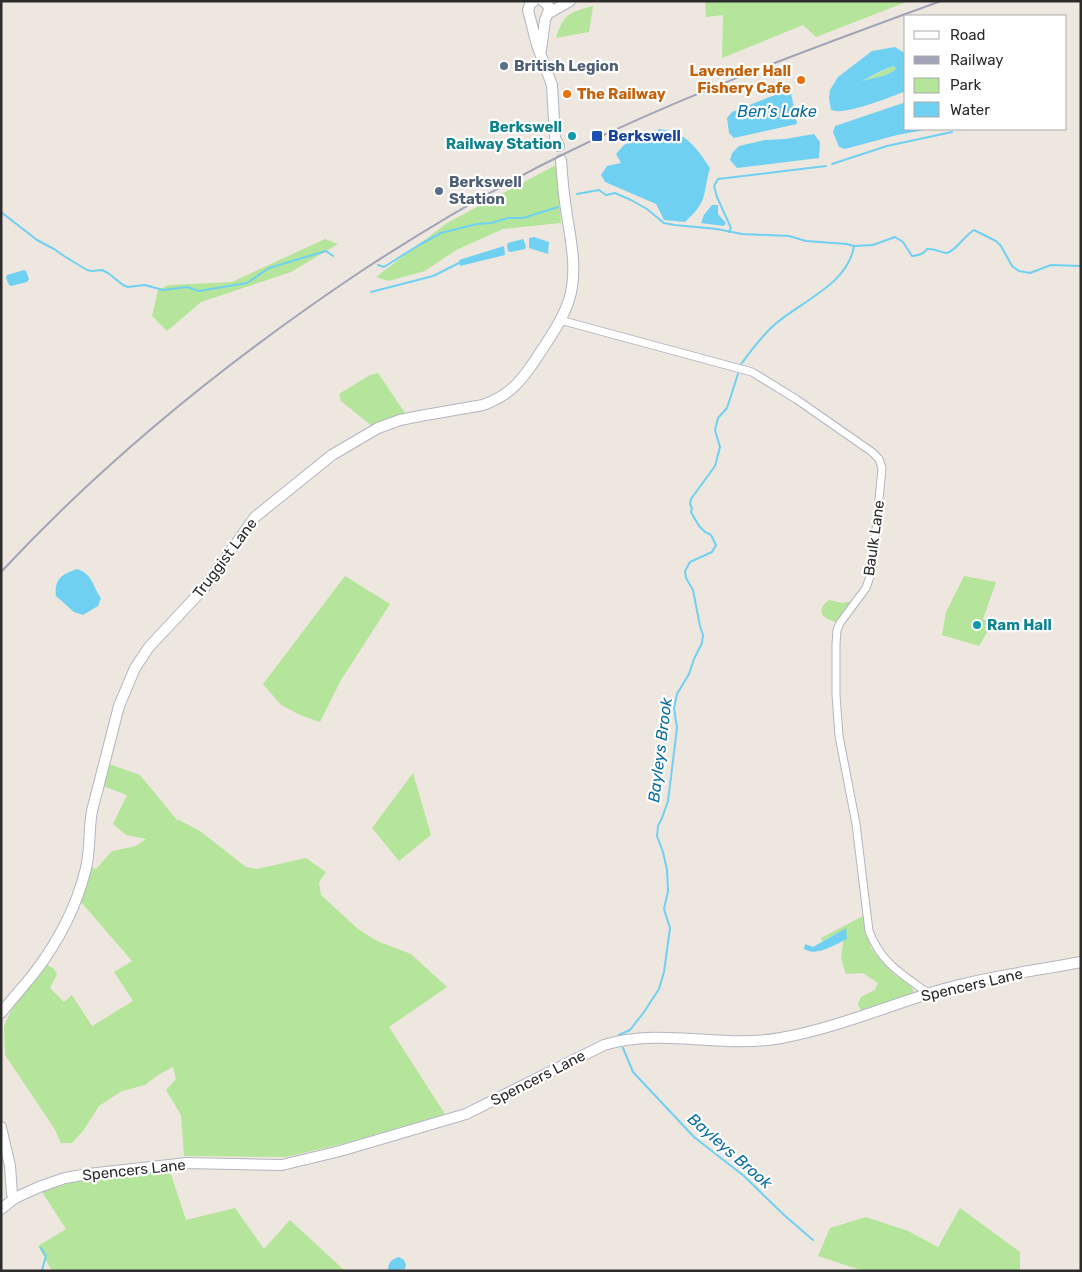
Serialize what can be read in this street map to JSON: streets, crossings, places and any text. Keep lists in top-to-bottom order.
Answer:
{
  "streets": {
    "street": ["Baulk Lane", "Truggist Lane", "Spencers Lane"]
  },
  "crossings": [
    ["Baulk Lane", "Truggist Lane"],
    ["Baulk Lane", "Spencers Lane"]
  ],
  "water": ["Ben’s Lake", "Bayleys Brook"],
  "places": {
    "other": [
      "British Legion",
      "Lavender Hall Fishery Cafe",
      "The Railway",
      "Berkswell Railway Station",
      "Berkswell Station",
      "Ram Hall"
    ],
    "transit": ["Berkswell"]
  },
  "legend": [
    "Road",
    "Railway",
    "Park",
    "Water"
  ]
}
